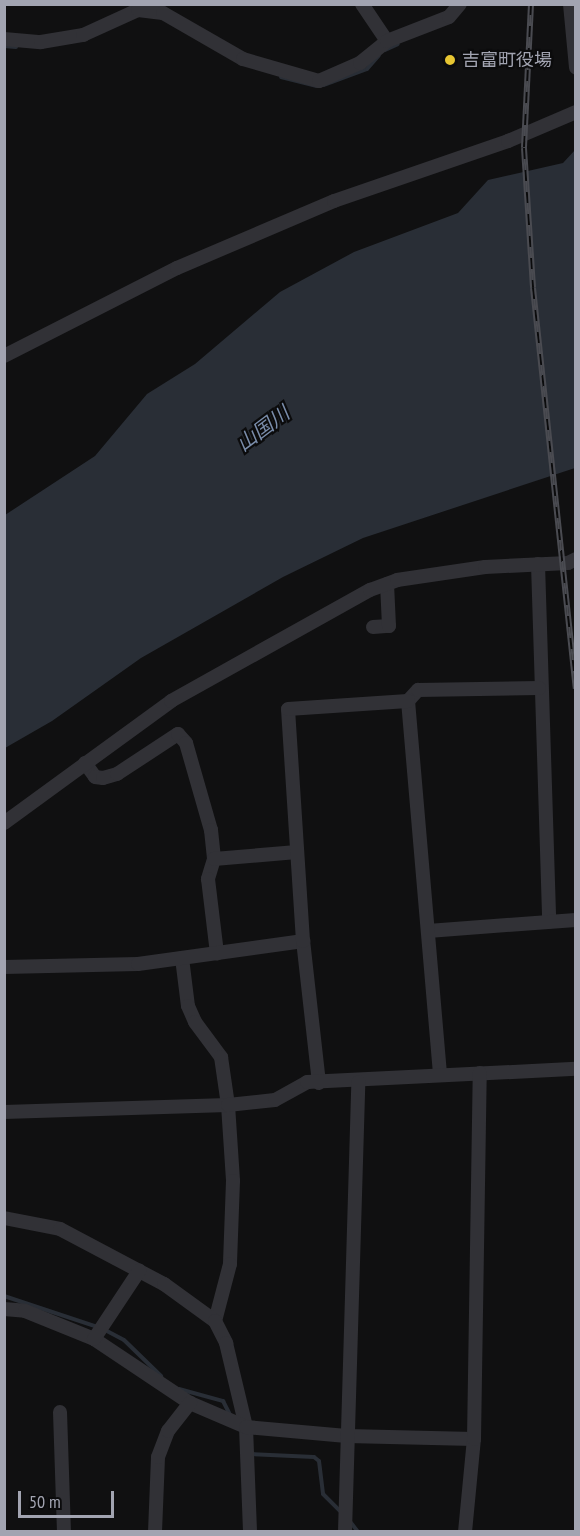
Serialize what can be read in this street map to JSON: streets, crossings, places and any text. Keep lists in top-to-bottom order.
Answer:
{
  "water": ["山国川"],
  "places": ["吉富町役場"],
  "scale_bar": "50 m"
}
